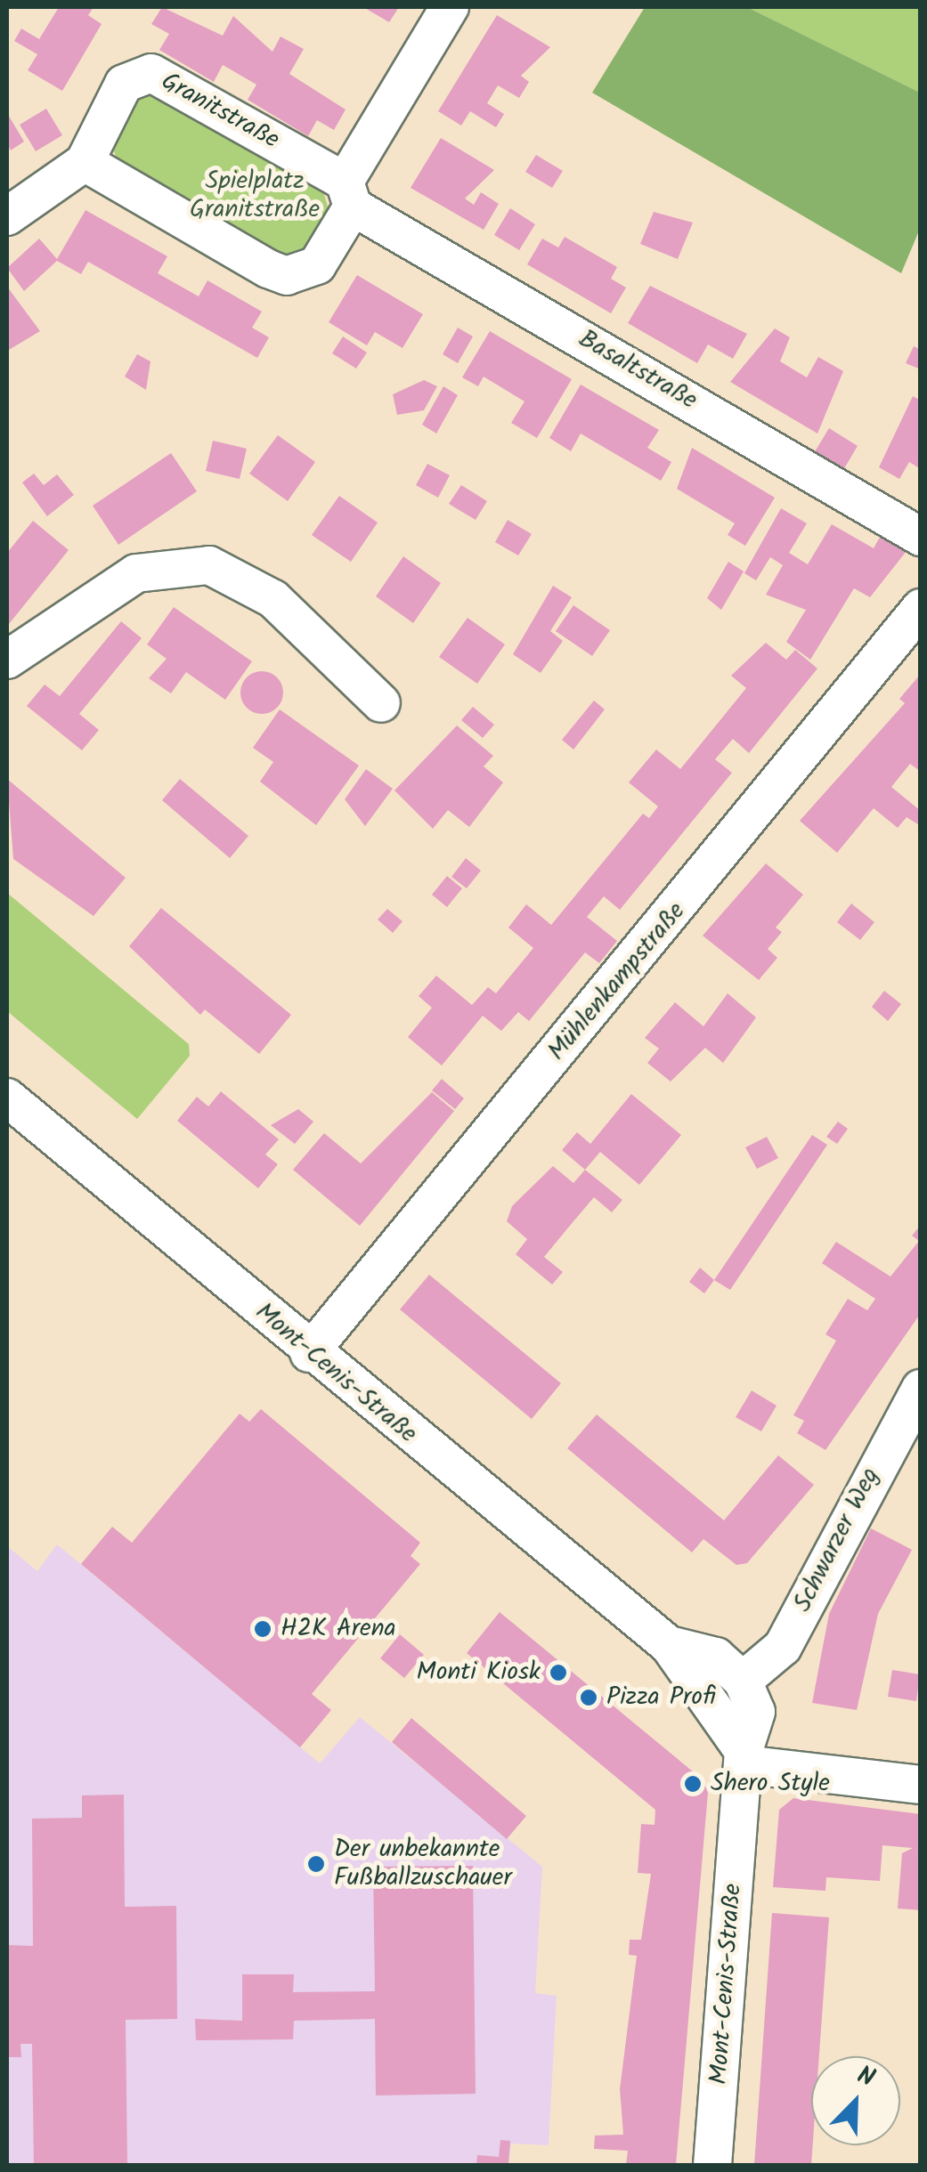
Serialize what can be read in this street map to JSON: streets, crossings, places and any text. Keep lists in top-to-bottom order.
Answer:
{
  "streets": {
    "street": [
      "Granitstraße",
      "Basaltstraße",
      "Mühlenkampstraße",
      "Mont-Cenis-Straße",
      "Schwarzer Weg"
    ]
  },
  "crossings": [
    ["Granitstraße", "Basaltstraße"],
    ["Mühlenkampstraße", "Mont-Cenis-Straße"],
    ["Mont-Cenis-Straße", "Schwarzer Weg"]
  ],
  "parks": ["Spielplatz Granitstraße"],
  "places": [
    "H2K Arena",
    "Monti Kiosk",
    "Pizza Profi",
    "Shero Style",
    "Der unbekannte Fußballzuschauer"
  ],
  "north": "top right"
}
